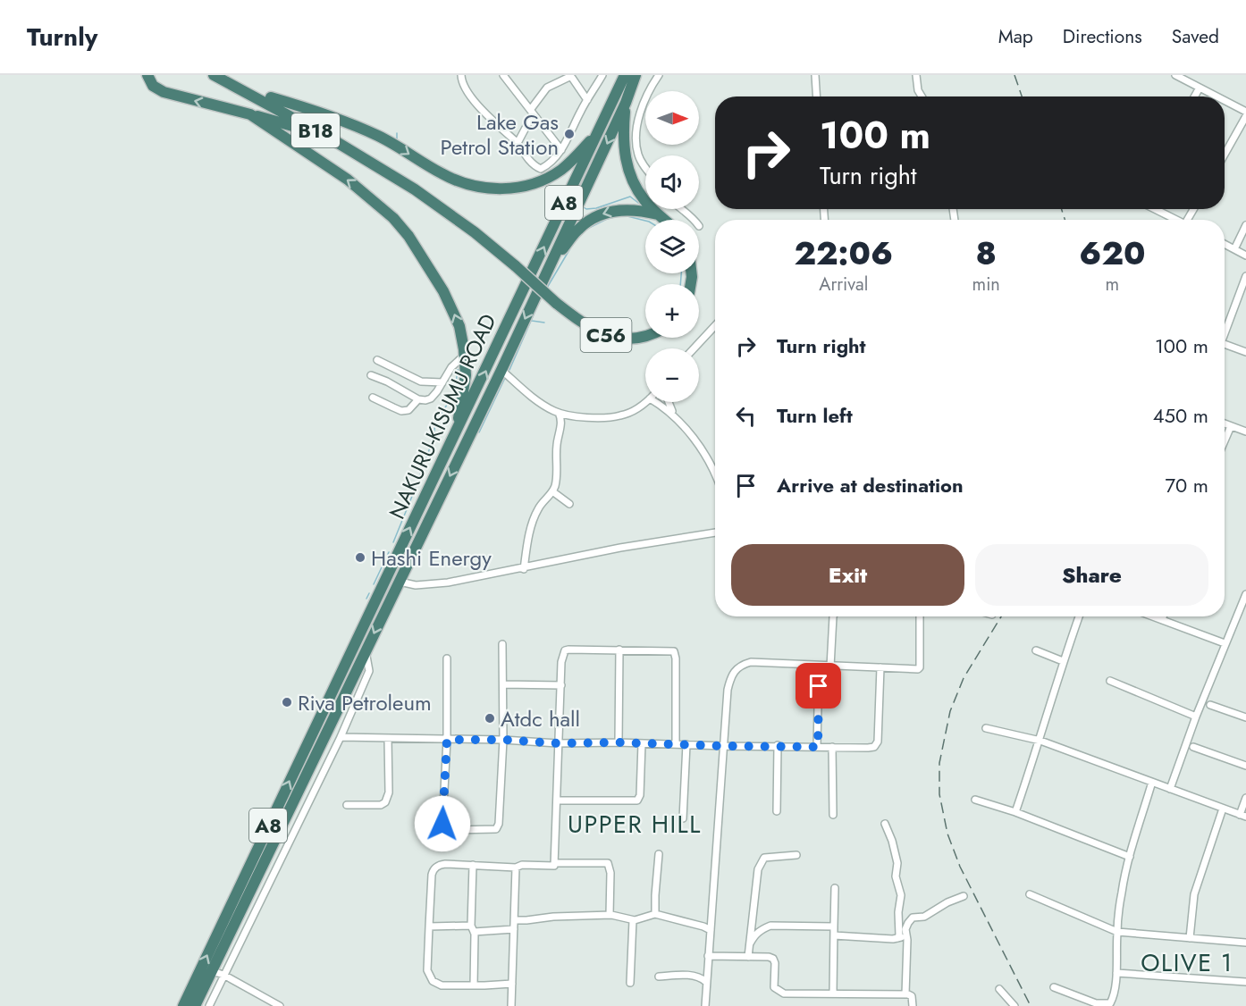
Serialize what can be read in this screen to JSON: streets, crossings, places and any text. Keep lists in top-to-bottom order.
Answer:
{
  "streets": {
    "highway": [
      "B18",
      "A8",
      "C56",
      "NAKURU-KISUMU ROAD"
    ]
  },
  "crossings": [
    ["B18", "C56"]
  ],
  "districts": ["UPPER HILL", "OLIVE 1"],
  "places": [
    "Lake Gas Petrol Station",
    "Hashi Energy",
    "Riva Petroleum",
    "Atdc hall"
  ],
  "north": "right",
  "page": {
    "header": "Turnly",
    "nav": ["Map", "Directions", "Saved"],
    "map_buttons": ["+", "−"],
    "turn": ["100 m", "Turn right"],
    "eta": [
      "22:06",
      "Arrival",
      "8",
      "min",
      "620",
      "m"
    ],
    "list": [
      {
        "name": "Turn right",
        "value": "100 m"
      },
      {
        "name": "Turn left",
        "value": "450 m"
      },
      {
        "name": "Arrive at destination",
        "value": "70 m"
      }
    ],
    "buttons": ["Exit", "Share"]
  }
}
